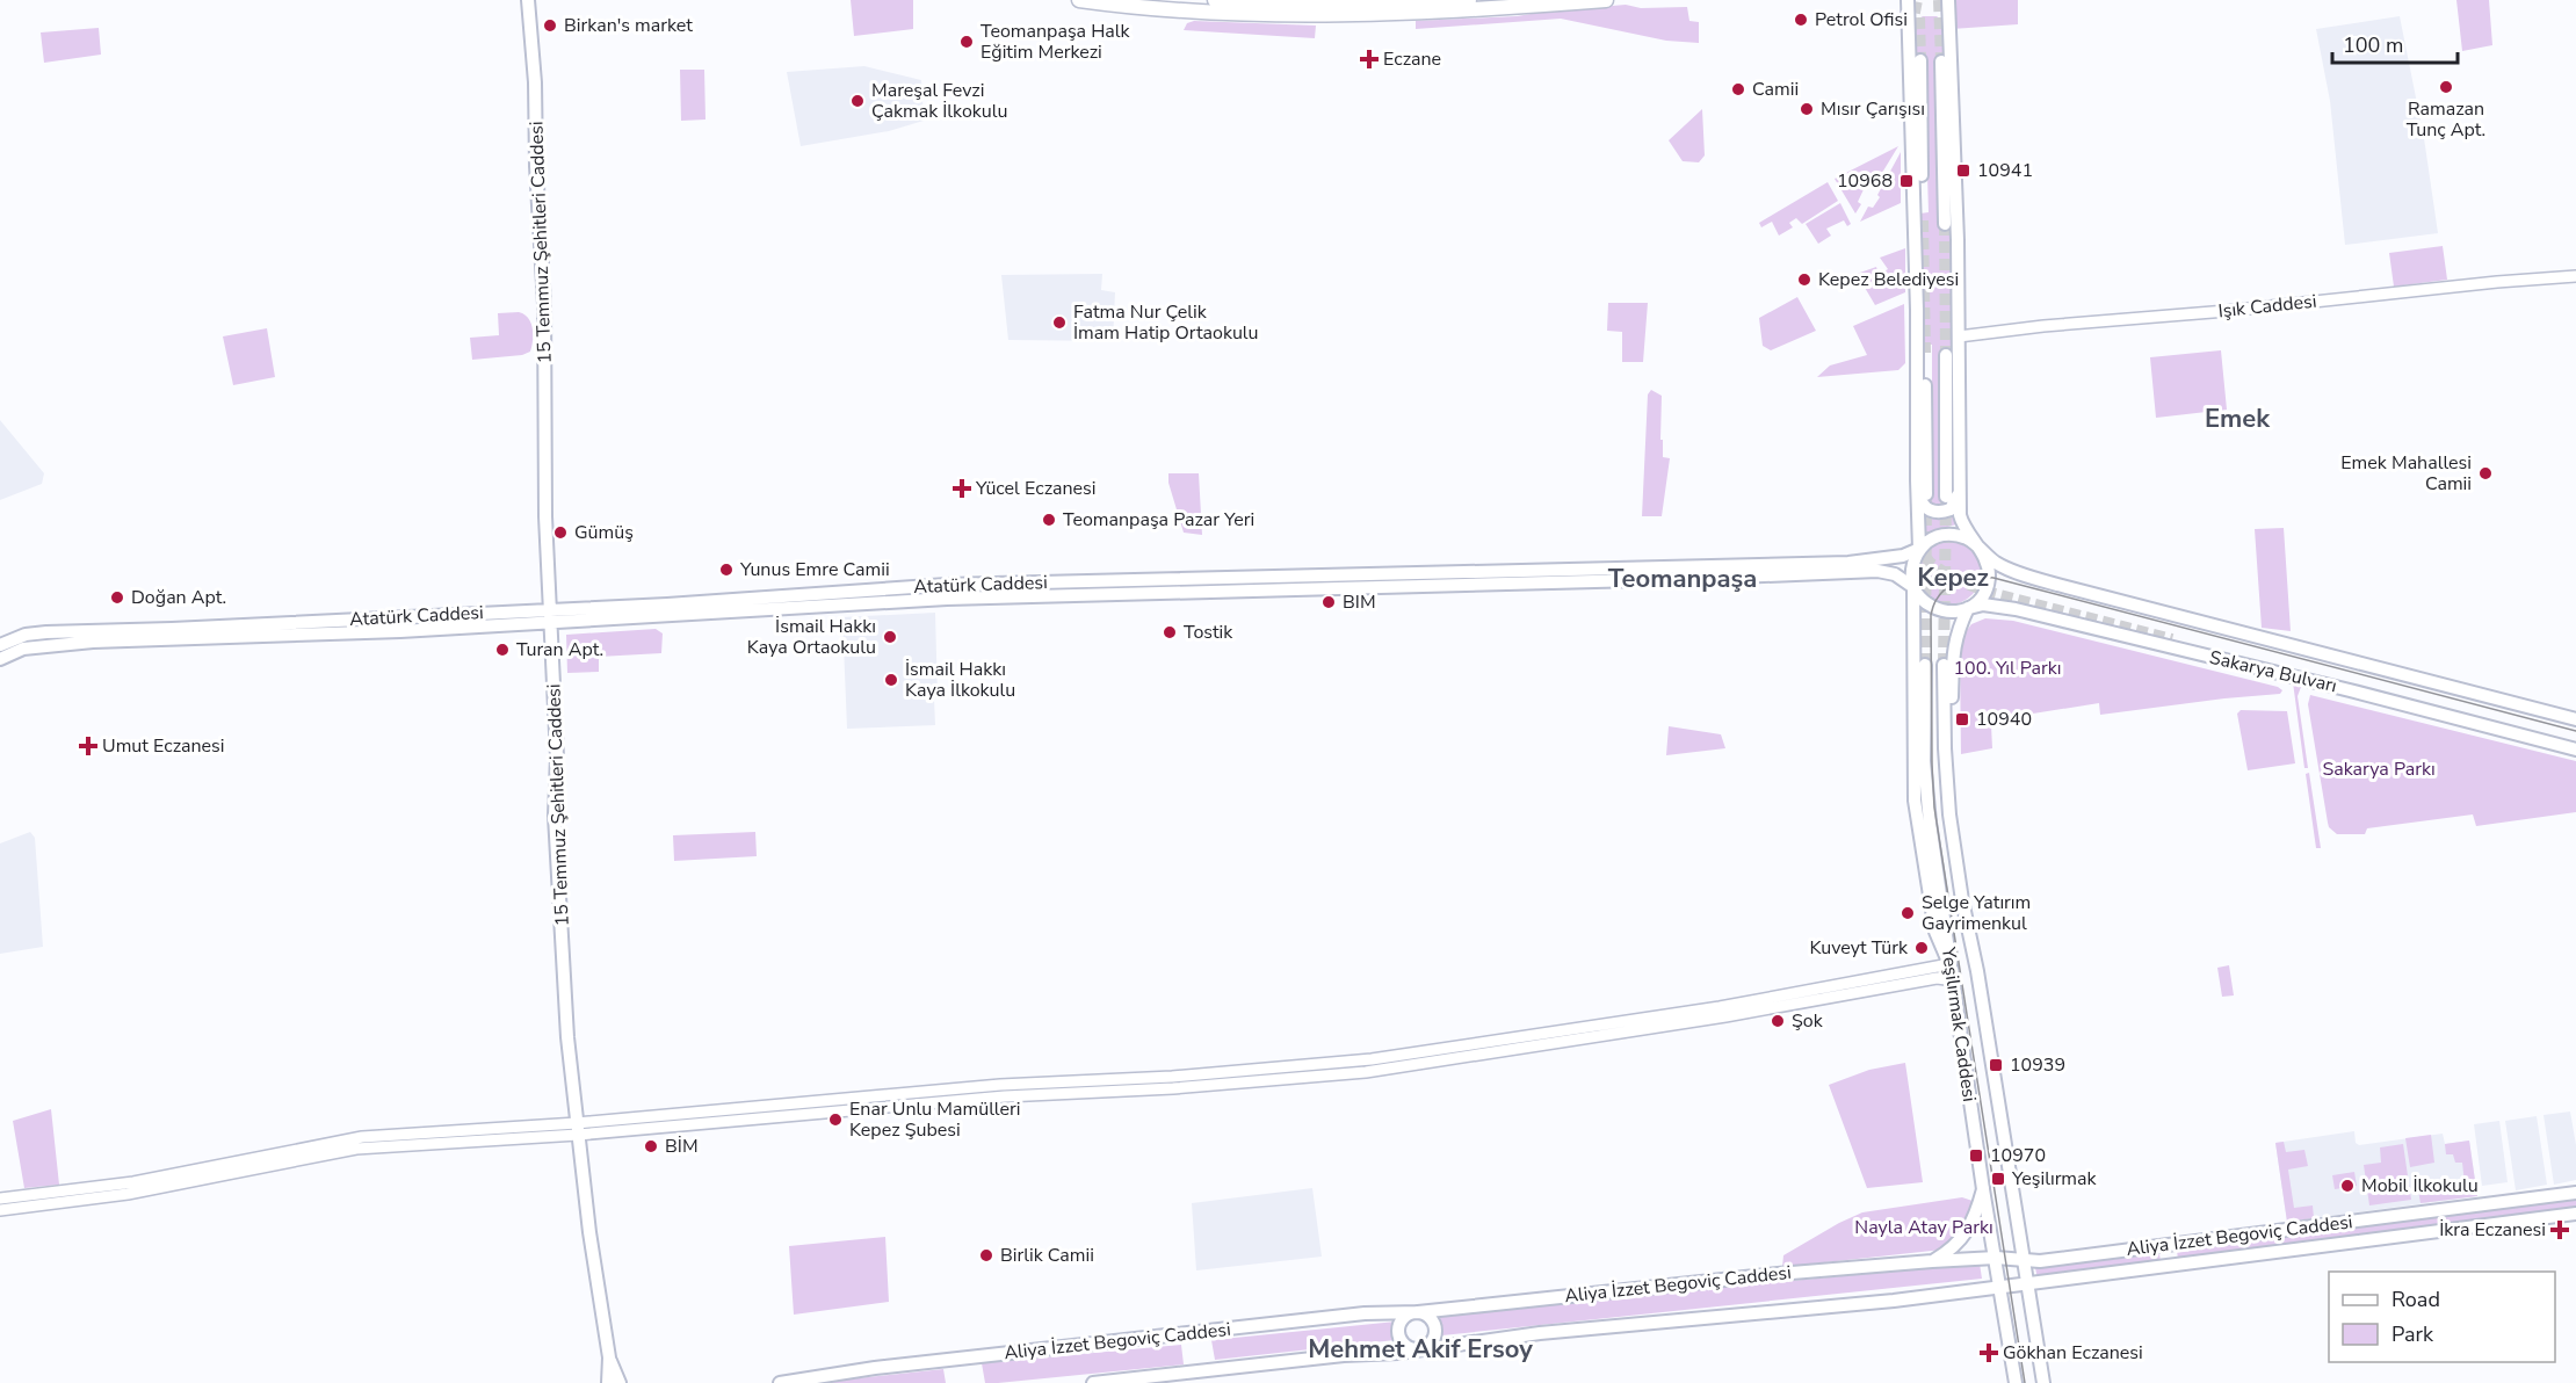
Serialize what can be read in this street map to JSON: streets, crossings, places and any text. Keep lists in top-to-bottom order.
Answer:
{
  "streets": {
    "main road": [
      "15 Temmuz Şehitleri Caddesi",
      "Atatürk Caddesi",
      "Sakarya Bulvarı",
      "Yeşilırmak Caddesi",
      "Aliya İzzet Begoviç Caddesi"
    ],
    "street": ["Işık Caddesi"]
  },
  "crossings": [
    ["15 Temmuz Şehitleri Caddesi", "Atatürk Caddesi"],
    ["Atatürk Caddesi", "Sakarya Bulvarı"],
    ["Yeşilırmak Caddesi", "Aliya İzzet Begoviç Caddesi"]
  ],
  "districts": [
    "Emek",
    "Kepez",
    "Teomanpaşa",
    "Mehmet Akif Ersoy"
  ],
  "parks": ["100. Yıl Parkı", "Sakarya Parkı", "Nayla Atay Parkı"],
  "places": {
    "other": [
      "Petrol Ofisi",
      "Birkan's market",
      "Teomanpaşa Halk Eğitim Merkezi",
      "Ramazan Tunç Apt.",
      "Camii",
      "Mareşal Fevzi Çakmak İlkokulu",
      "Mısır Çarışısı",
      "Kepez Belediyesi",
      "Fatma Nur Çelik İmam Hatip Ortaokulu",
      "Emek Mahallesi Camii",
      "Teomanpaşa Pazar Yeri",
      "Gümüş",
      "Yunus Emre Camii",
      "Doğan Apt.",
      "BIM",
      "Tostik",
      "İsmail Hakkı Kaya Ortaokulu",
      "Turan Apt.",
      "İsmail Hakkı Kaya İlkokulu",
      "Selge Yatırım Gayrimenkul",
      "Kuveyt Türk",
      "Şok",
      "Enar Unlu Mamülleri Kepez Şubesi",
      "BİM",
      "Mobil İlkokulu",
      "Birlik Camii"
    ],
    "health": [
      "Eczane",
      "Yücel Eczanesi",
      "Umut Eczanesi",
      "İkra Eczanesi",
      "Gökhan Eczanesi"
    ],
    "transit": [
      "10941",
      "10968",
      "10940",
      "10939",
      "10970",
      "Yeşilırmak"
    ]
  },
  "legend": ["Road", "Park"],
  "scale_bar": "100 m"
}
